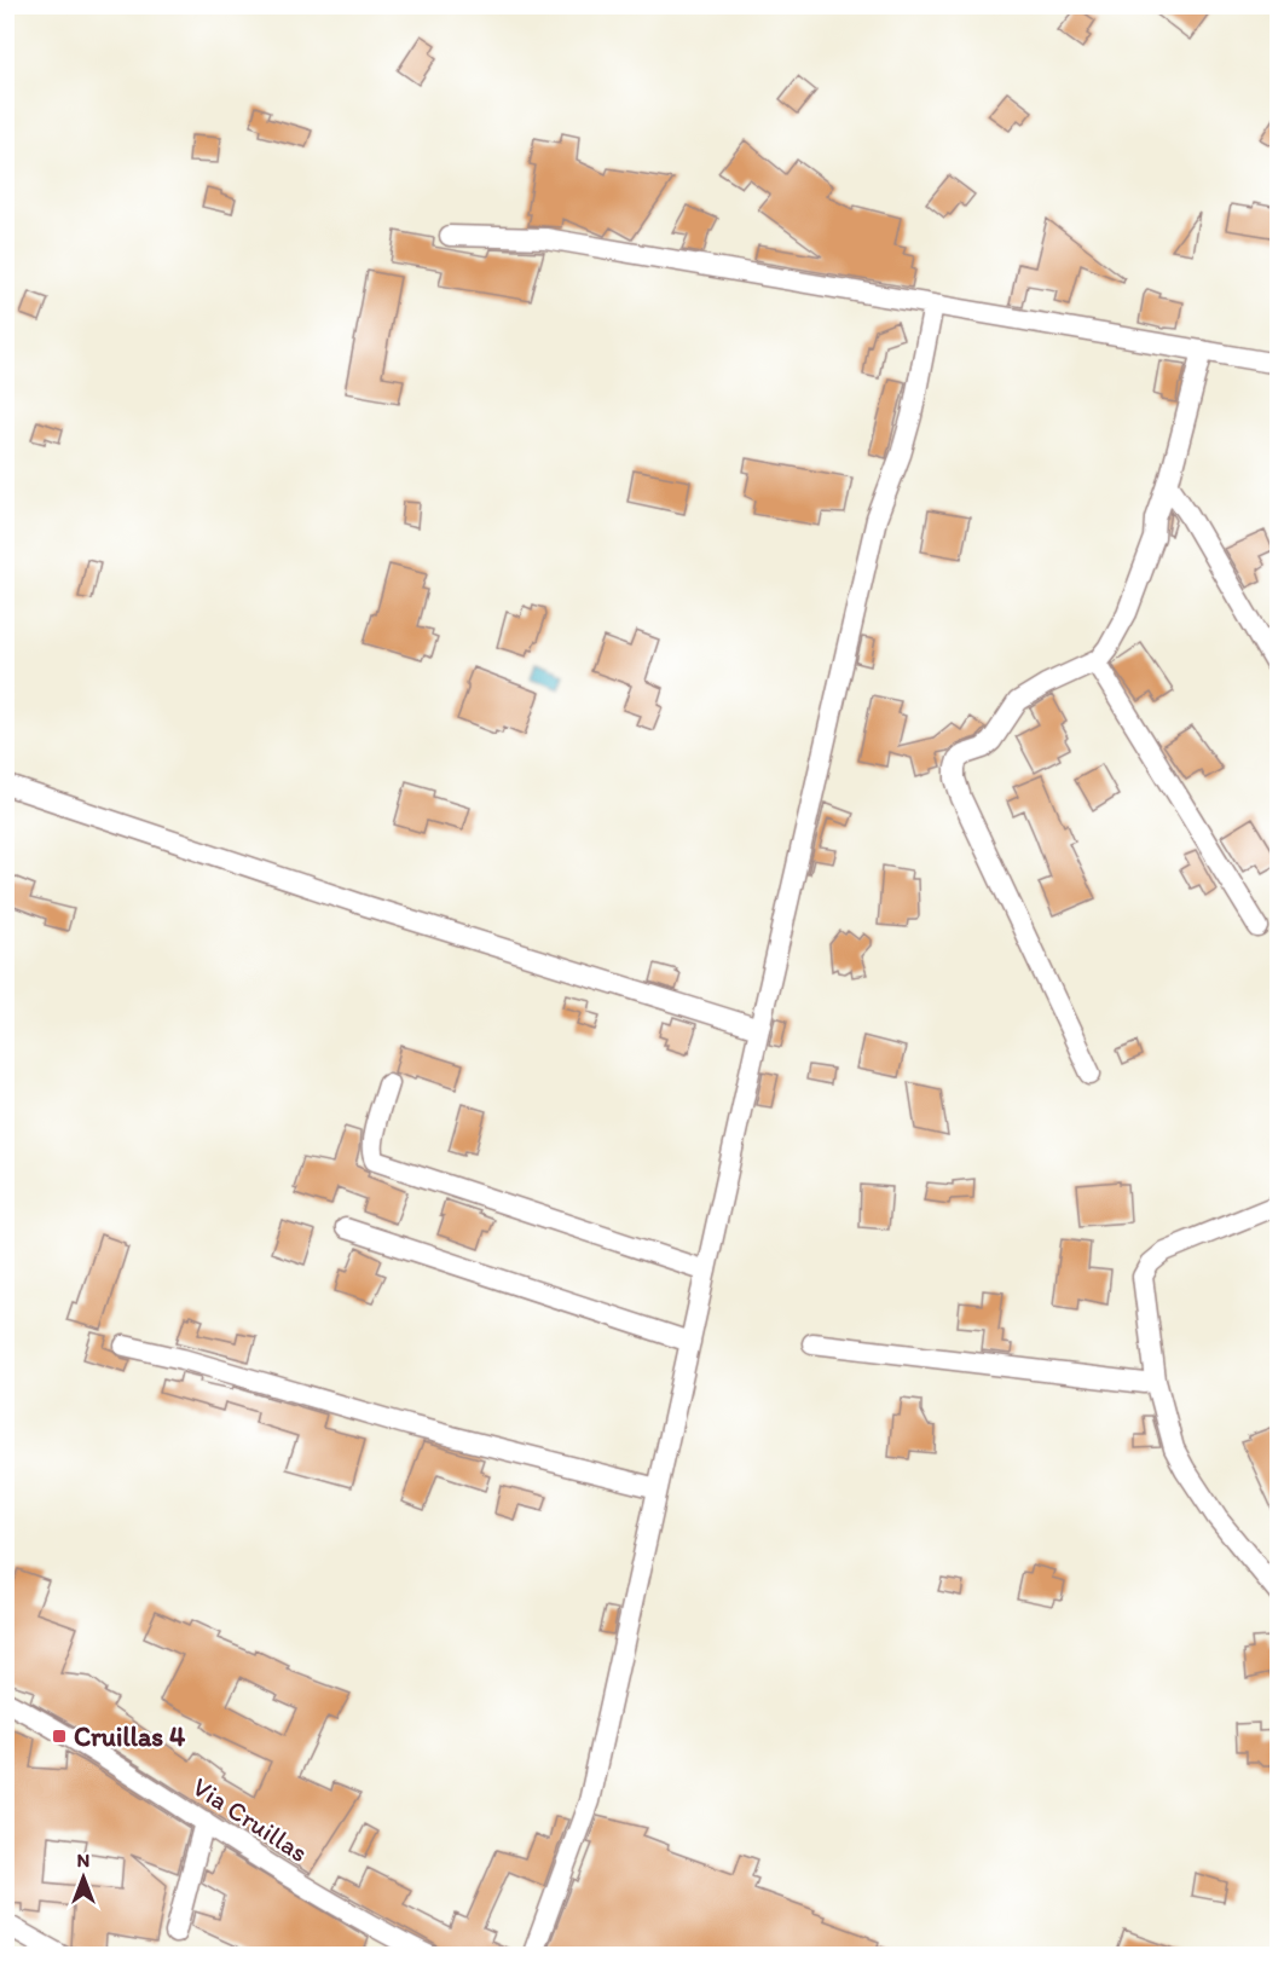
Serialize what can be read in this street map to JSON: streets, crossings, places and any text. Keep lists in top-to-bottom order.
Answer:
{
  "streets": {
    "street": ["Via Cruillas"]
  },
  "places": {
    "transit": ["Cruillas 4"]
  },
  "north": "top"
}
